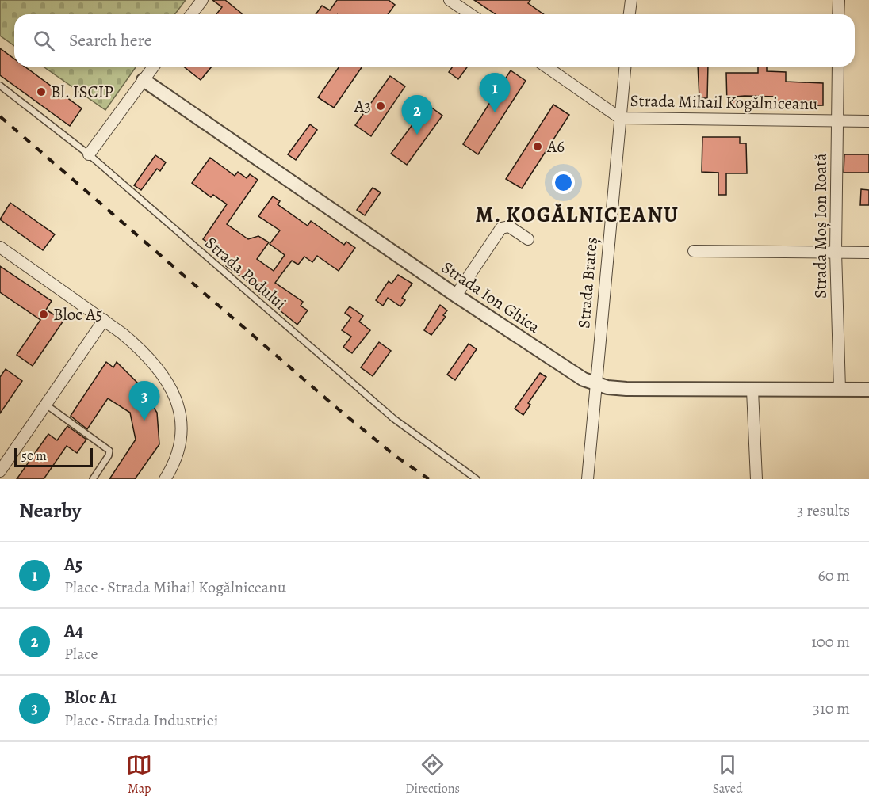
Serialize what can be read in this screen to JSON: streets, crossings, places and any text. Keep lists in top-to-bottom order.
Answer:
{
  "streets": {
    "street": [
      "Strada Mihail Kogălniceanu",
      "Strada Moș Ion Roată",
      "Strada Brateș",
      "Strada Ion Ghica"
    ],
    "lane": ["Strada Podului"]
  },
  "crossings": [
    ["Strada Mihail Kogălniceanu", "Strada Moș Ion Roată"],
    ["Strada Mihail Kogălniceanu", "Strada Brateș"],
    ["Strada Moș Ion Roată", "Strada Ion Ghica"],
    ["Strada Brateș", "Strada Ion Ghica"]
  ],
  "districts": ["M. KOGĂLNICEANU"],
  "places": [
    "Bl. ISCIP",
    "A3",
    "A6",
    "Bloc A5"
  ],
  "scale_bar": "50 m",
  "page": {
    "search": "Search here",
    "pins": ["1", "2", "3"],
    "scale": "50 m",
    "heading": ["Nearby", "3 results"],
    "list": [
      {
        "mark": "1",
        "name": "A5",
        "note": "Place · Strada Mihail Kogălniceanu",
        "value": "60 m"
      },
      {
        "mark": "2",
        "name": "A4",
        "note": "Place",
        "value": "100 m"
      },
      {
        "mark": "3",
        "name": "Bloc A1",
        "note": "Place · Strada Industriei",
        "value": "310 m"
      }
    ],
    "nav": ["Map", "Directions", "Saved"]
  }
}
